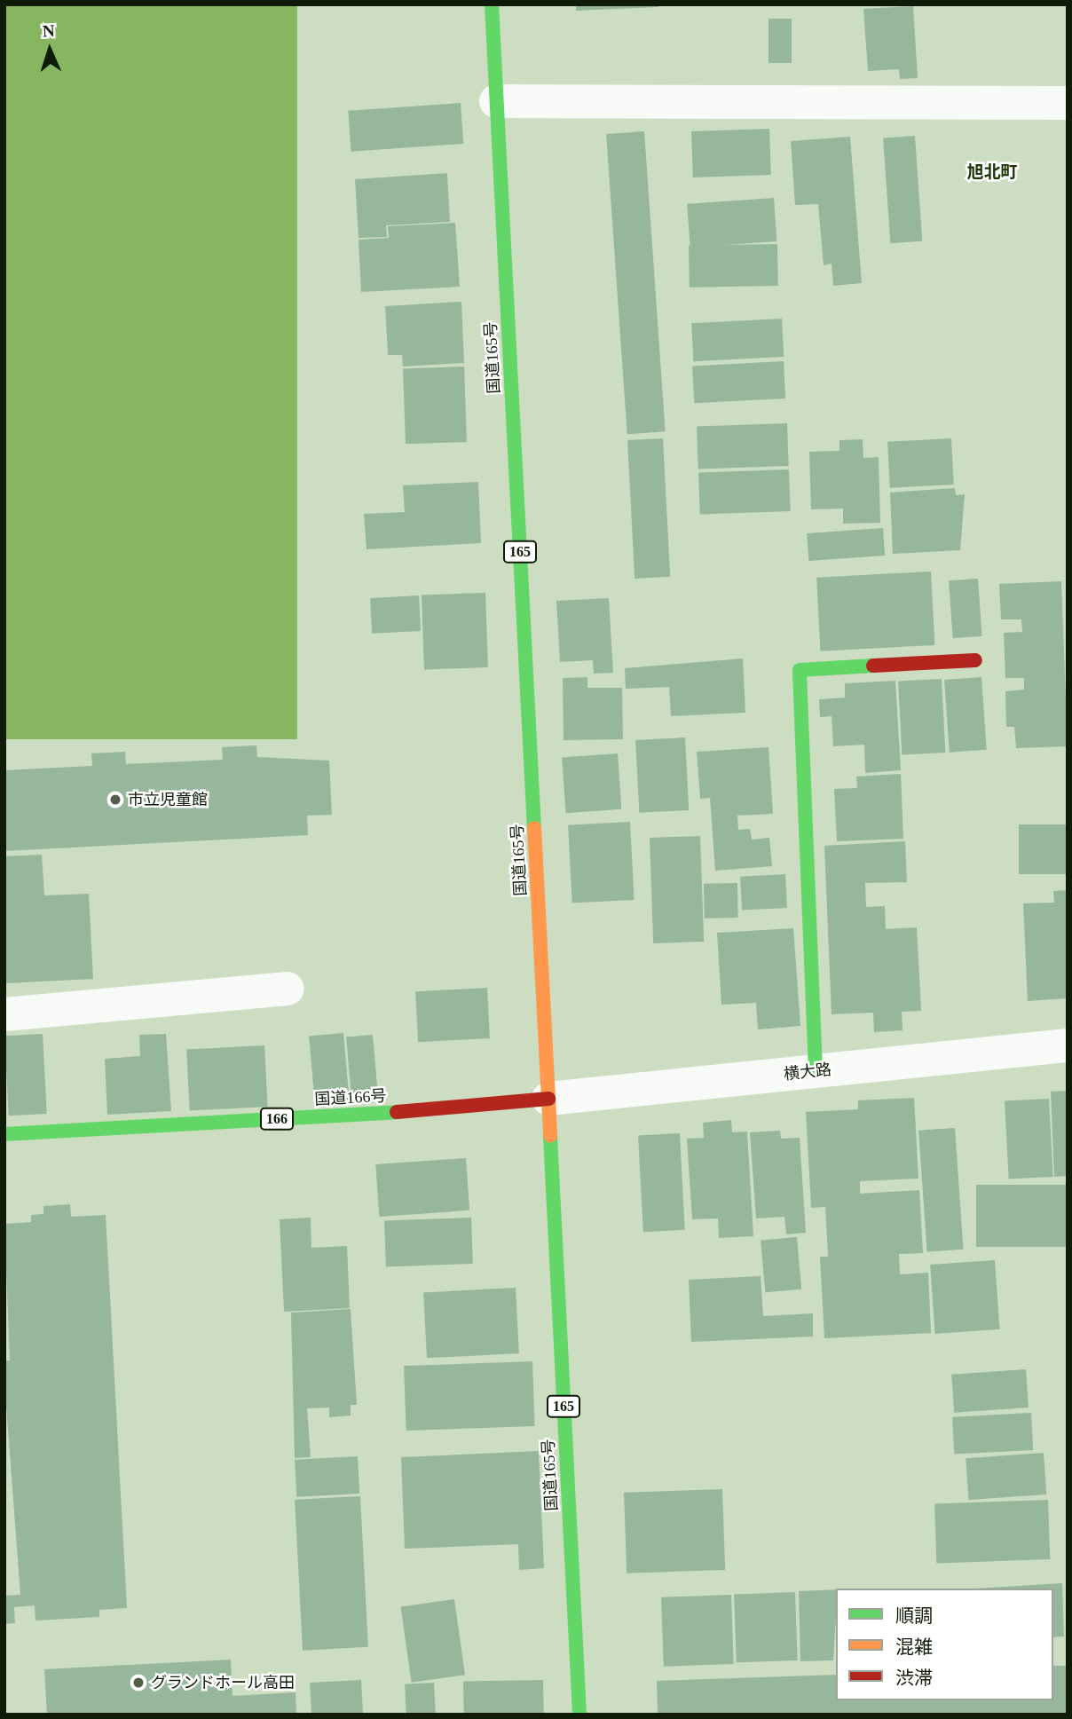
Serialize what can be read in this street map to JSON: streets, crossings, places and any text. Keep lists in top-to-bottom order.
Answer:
{
  "streets": {
    "main road": [
      "国道165号",
      "165",
      "国道166号",
      "166"
    ],
    "street": ["横大路"]
  },
  "crossings": [
    ["国道165号", "横大路"],
    ["国道165号", "国道166号"],
    ["横大路", "国道166号"]
  ],
  "districts": ["旭北町"],
  "places": ["市立児童館", "グランドホール高田"],
  "legend": ["順調", "混雑", "渋滞"],
  "north": "top"
}
